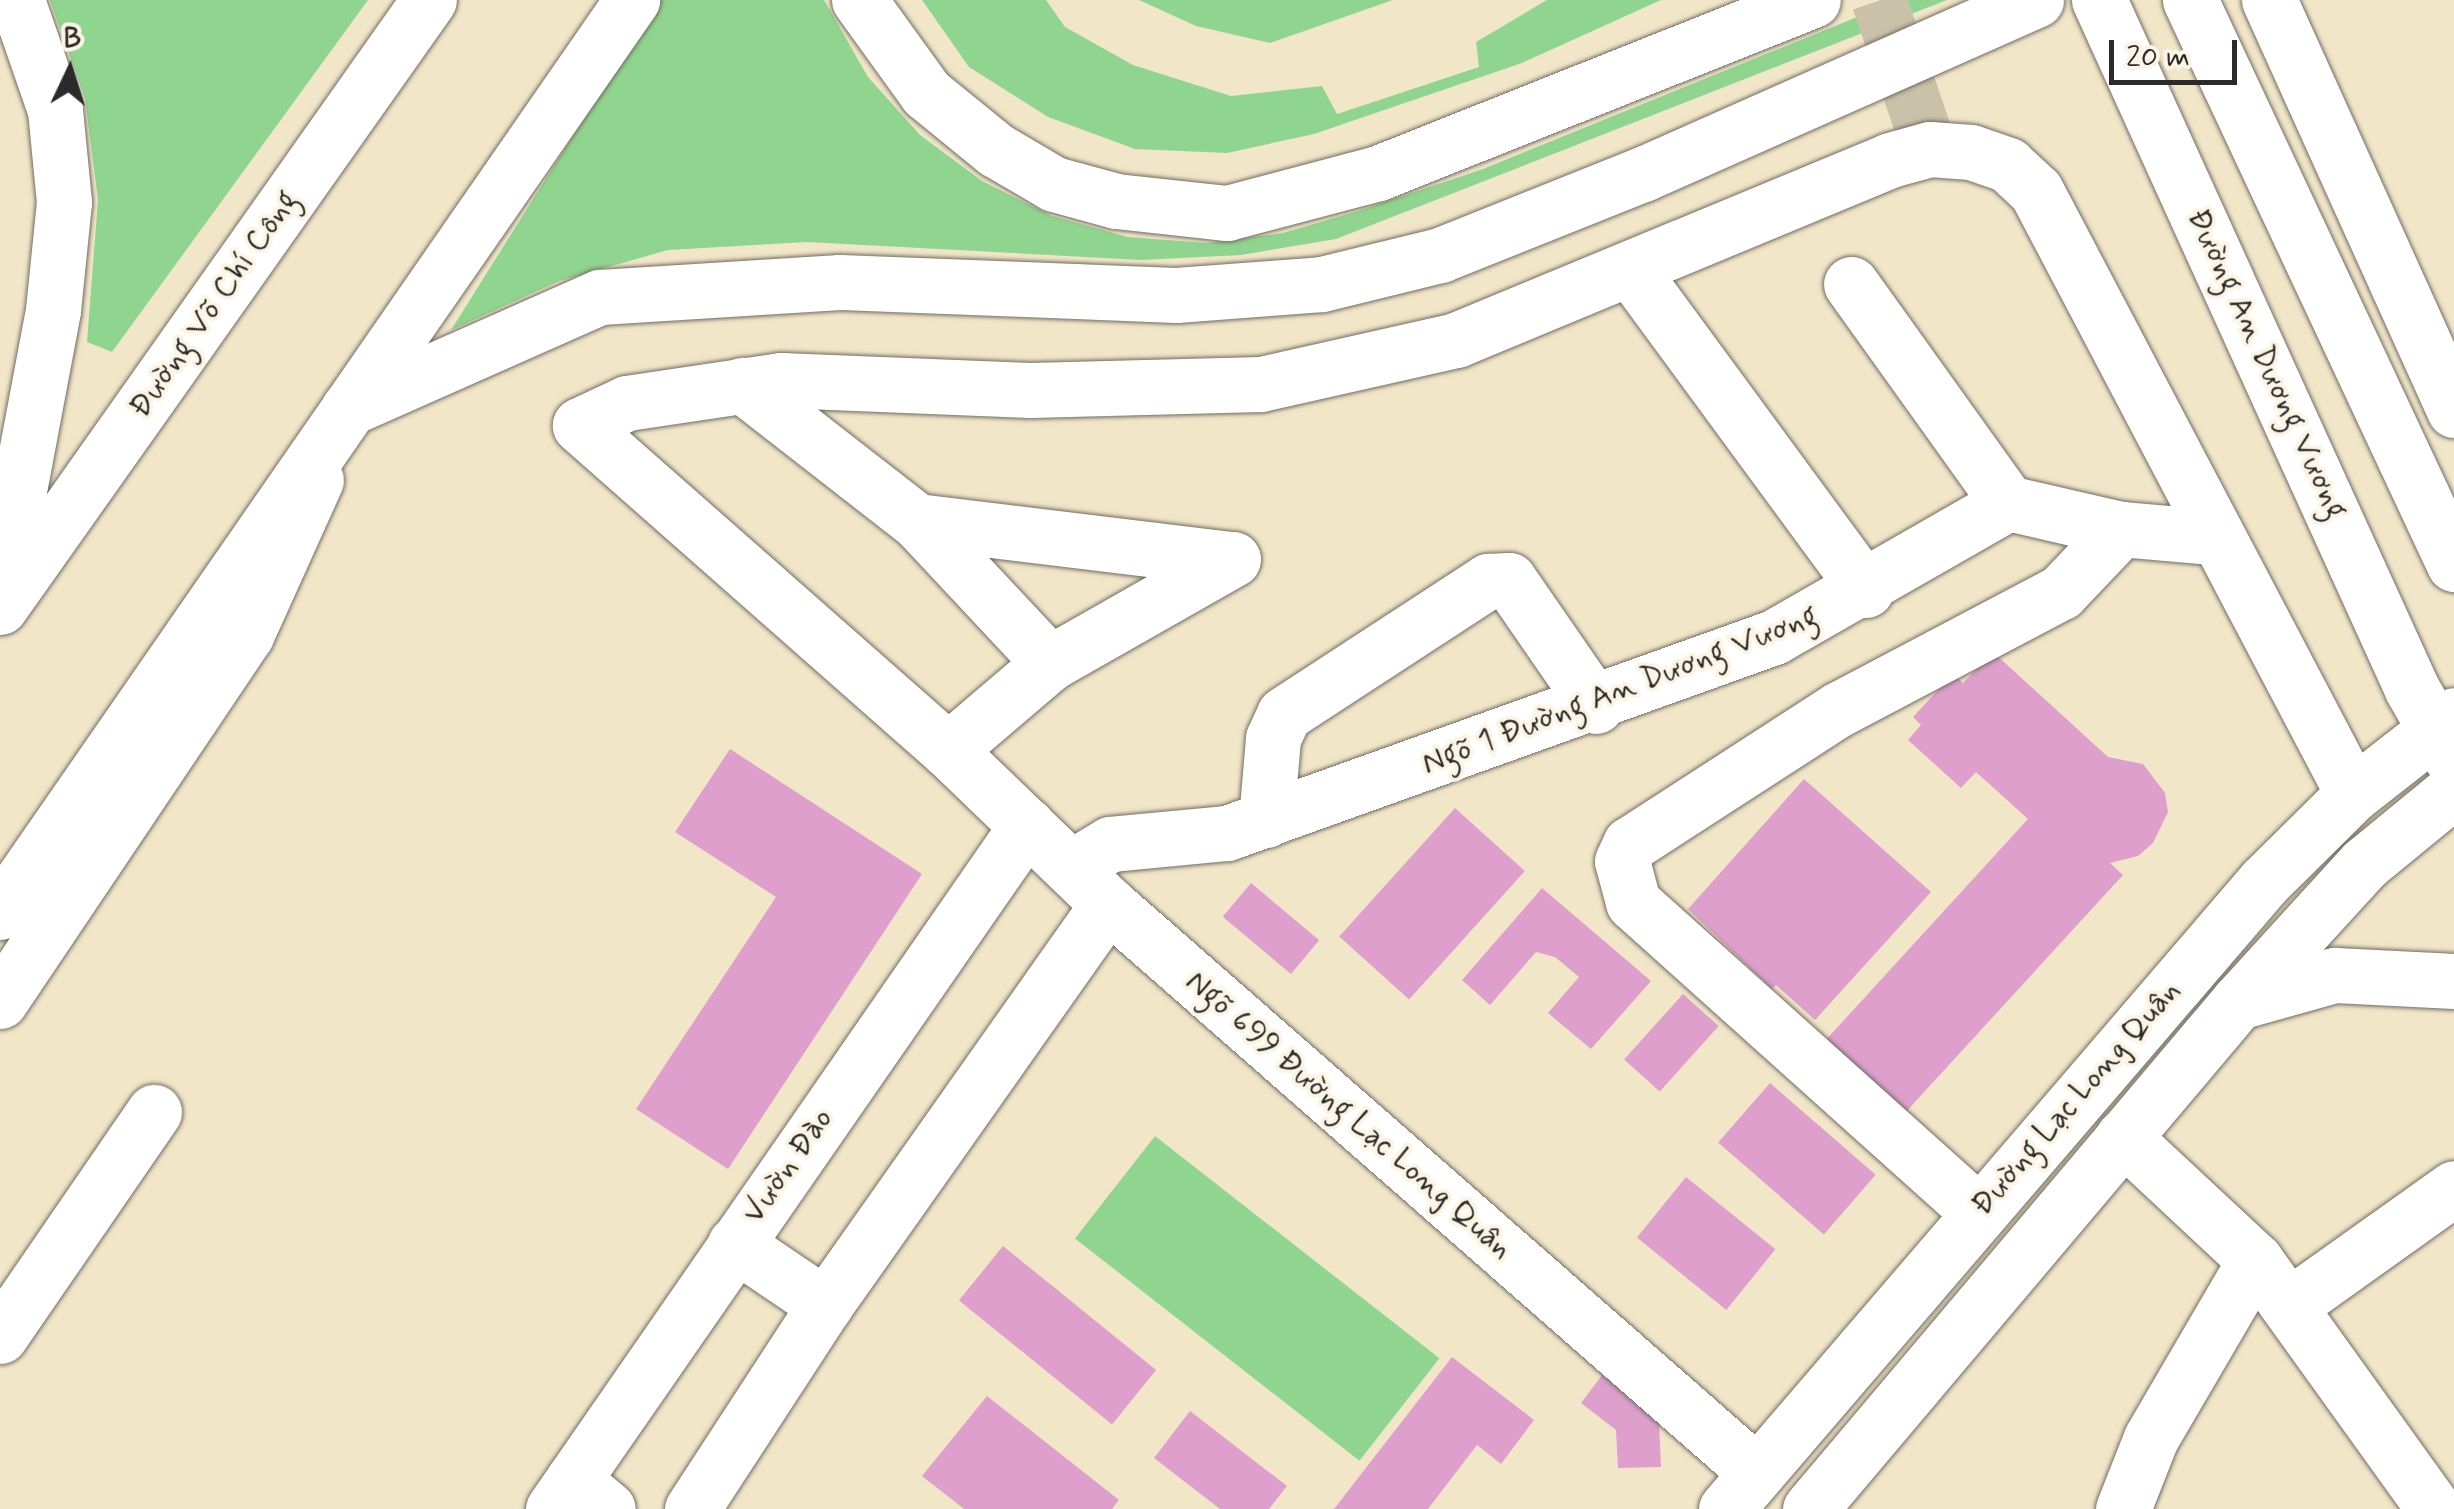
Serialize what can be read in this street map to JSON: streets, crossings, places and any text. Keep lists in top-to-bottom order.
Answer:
{
  "streets": {
    "main road": [
      "Đường Võ Chí Công",
      "Đường An Dương Vương",
      "Ngõ 1 Đường An Dương Vương",
      "Đường Lạc Long Quân",
      "Ngõ 699 Đường Lạc Long Quân",
      "Vườn Đào"
    ]
  },
  "crossings": [
    ["Đường An Dương Vương", "Đường Lạc Long Quân"],
    ["Ngõ 1 Đường An Dương Vương", "Ngõ 699 Đường Lạc Long Quân"],
    ["Đường Lạc Long Quân", "Ngõ 699 Đường Lạc Long Quân"],
    ["Ngõ 699 Đường Lạc Long Quân", "Vườn Đào"]
  ],
  "scale_bar": "20 m",
  "north": "top"
}
